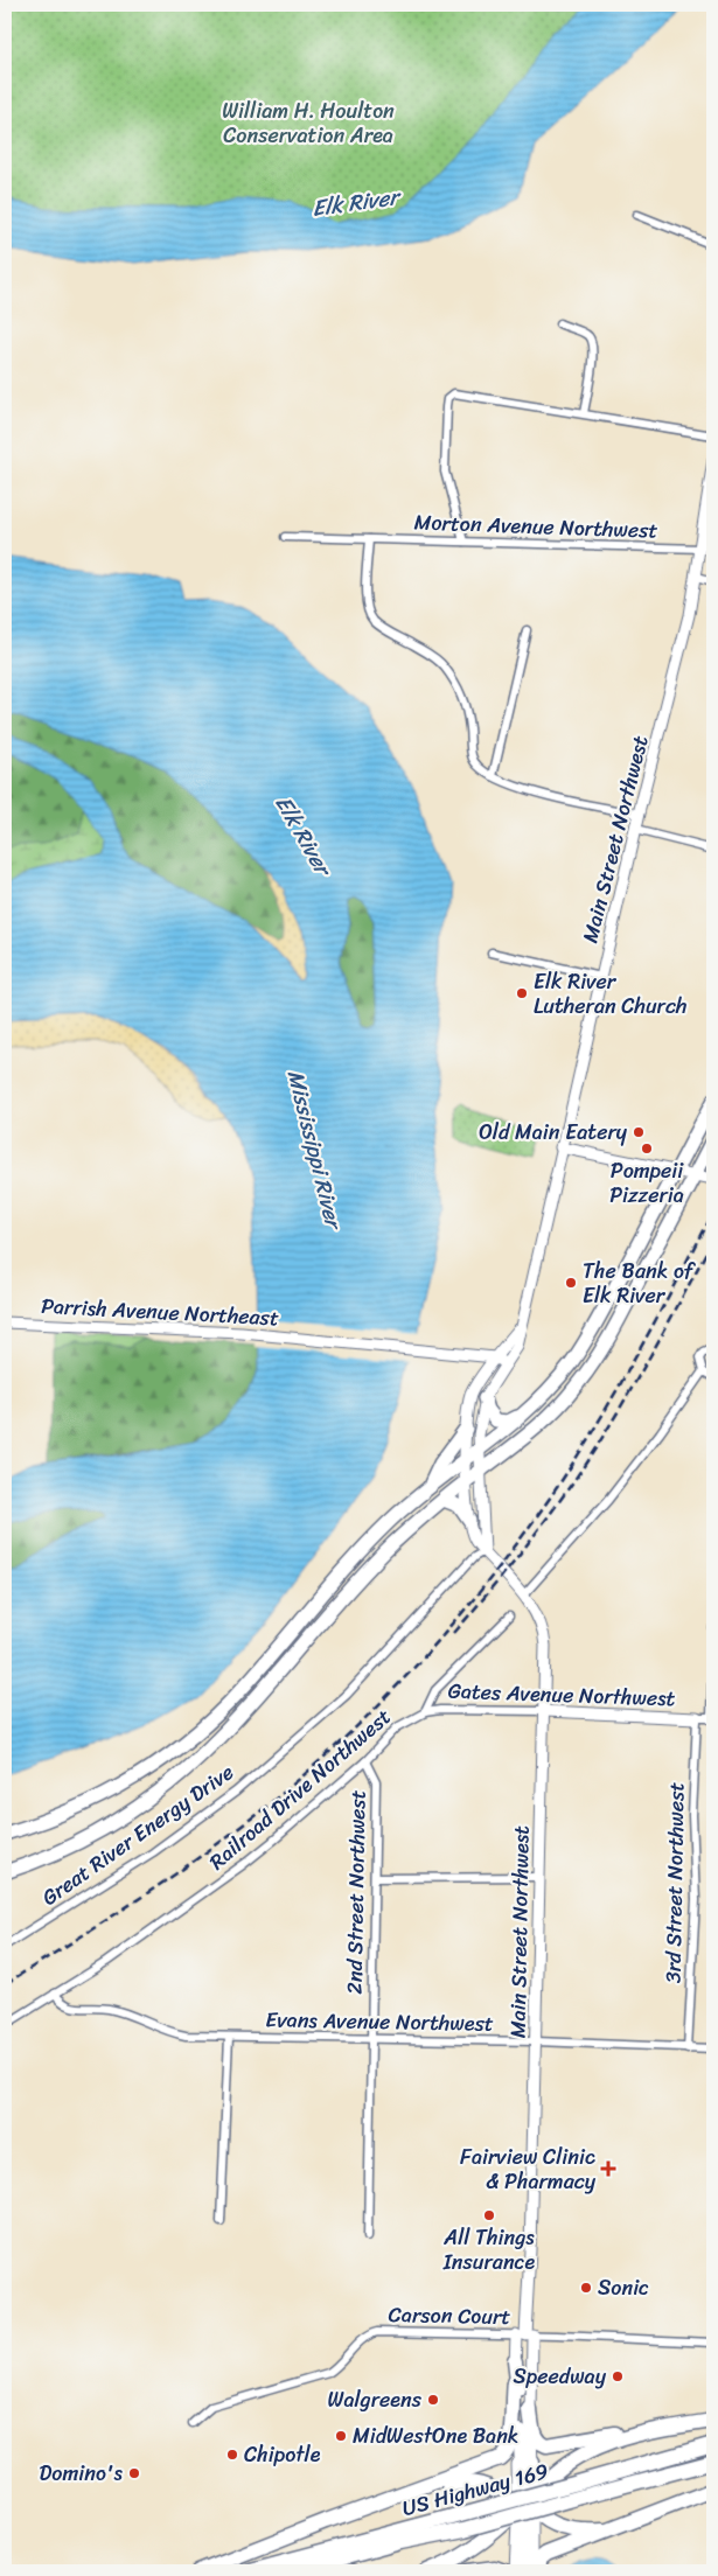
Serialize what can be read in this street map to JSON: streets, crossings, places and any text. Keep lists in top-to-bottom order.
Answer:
{
  "streets": {
    "highway": ["US Highway 169"],
    "main road": ["Main Street Northwest", "Parrish Avenue Northeast", "Gates Avenue Northwest"],
    "street": [
      "Morton Avenue Northwest",
      "Railroad Drive Northwest",
      "Great River Energy Drive",
      "3rd Street Northwest",
      "2nd Street Northwest",
      "Evans Avenue Northwest",
      "Carson Court"
    ]
  },
  "crossings": [
    ["Morton Avenue Northwest", "Main Street Northwest"],
    ["Main Street Northwest", "Parrish Avenue Northeast"],
    ["Main Street Northwest", "Gates Avenue Northwest"],
    ["Main Street Northwest", "Great River Energy Drive"],
    ["Main Street Northwest", "Evans Avenue Northwest"],
    ["Main Street Northwest", "Carson Court"],
    ["Gates Avenue Northwest", "Railroad Drive Northwest"],
    ["Gates Avenue Northwest", "3rd Street Northwest"],
    ["Railroad Drive Northwest", "2nd Street Northwest"],
    ["Railroad Drive Northwest", "Evans Avenue Northwest"],
    ["3rd Street Northwest", "Evans Avenue Northwest"],
    ["2nd Street Northwest", "Evans Avenue Northwest"]
  ],
  "water": ["Elk River", "Mississippi River"],
  "parks": ["William H. Houlton Conservation Area"],
  "places": {
    "other": [
      "Elk River Lutheran Church",
      "Old Main Eatery",
      "Pompeii Pizzeria",
      "The Bank of Elk River",
      "All Things Insurance",
      "Sonic",
      "Speedway",
      "Walgreens",
      "MidWestOne Bank",
      "Chipotle",
      "Domino's"
    ],
    "health": ["Fairview Clinic & Pharmacy"]
  }
}
